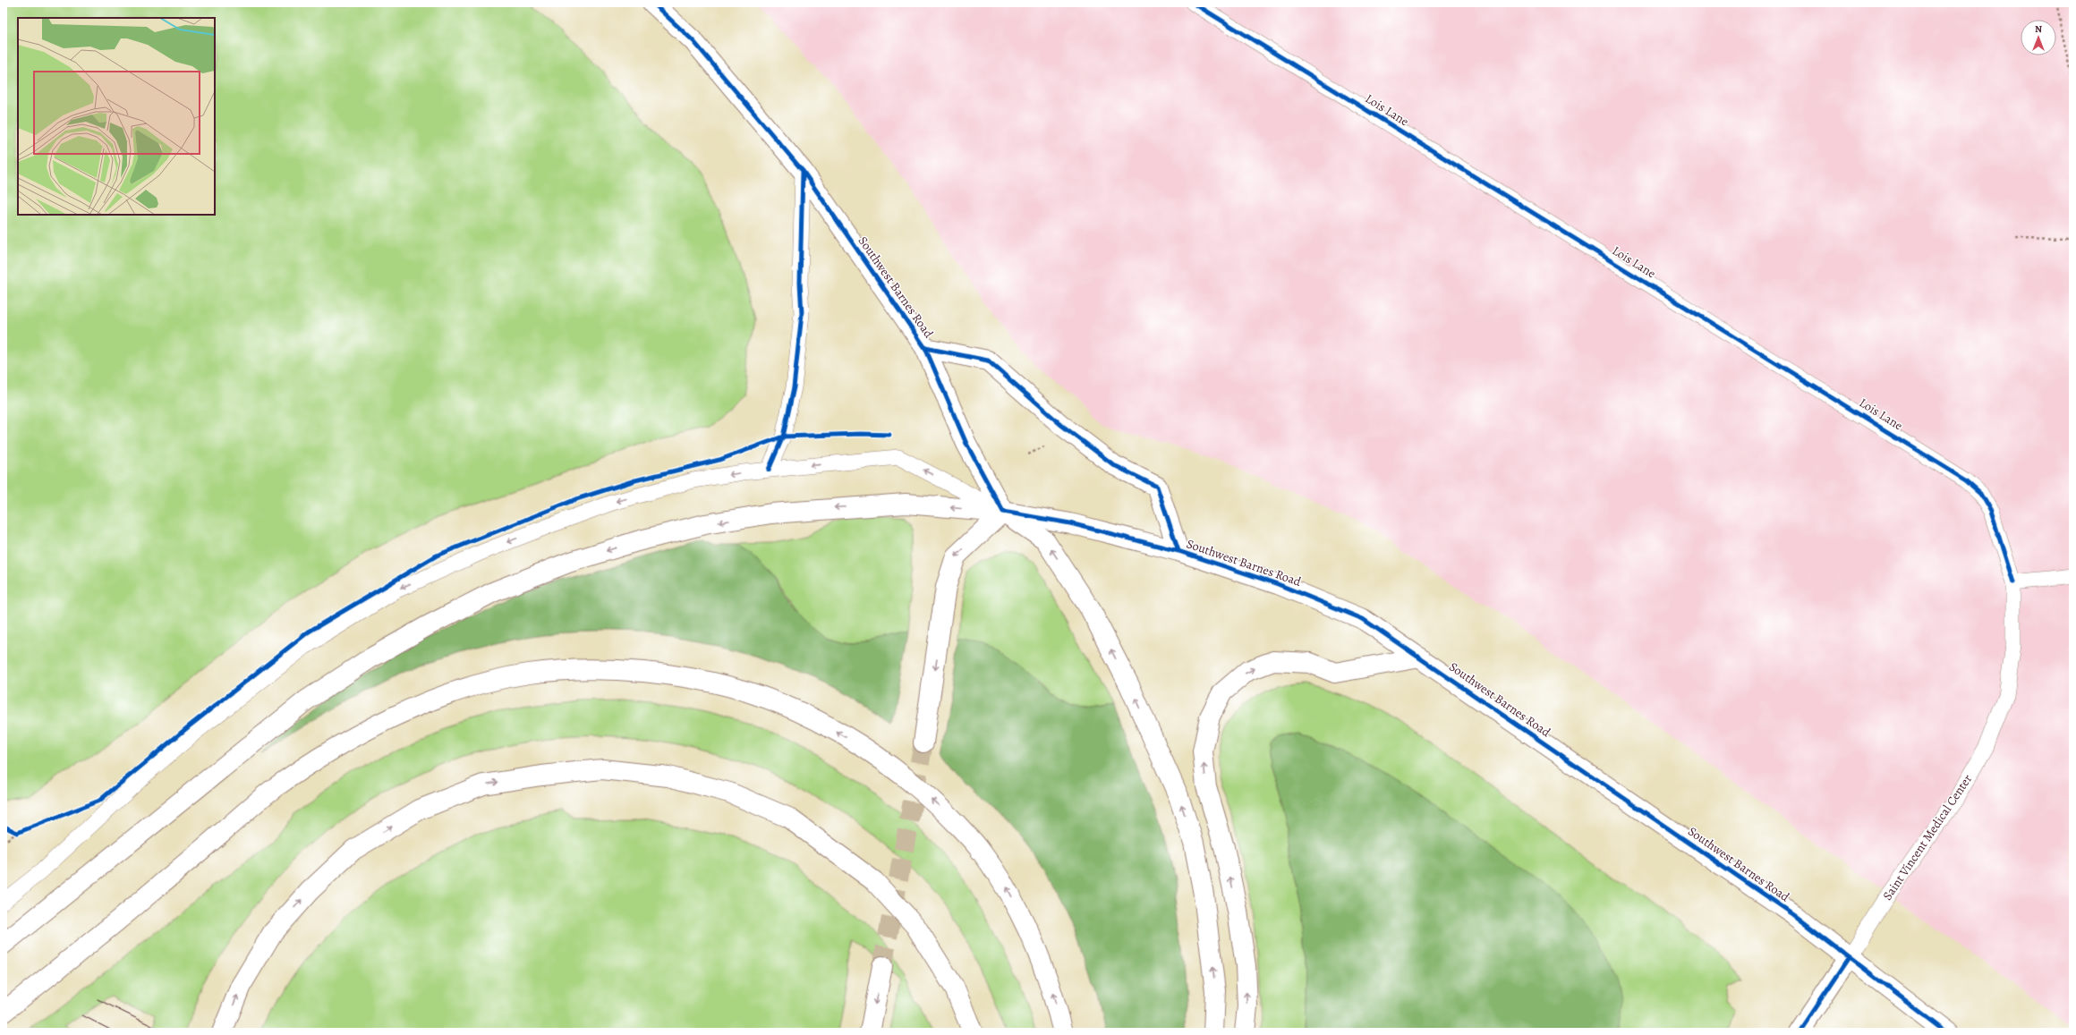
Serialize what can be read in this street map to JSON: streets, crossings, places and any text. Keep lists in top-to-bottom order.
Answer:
{
  "streets": {
    "main road": ["Southwest Barnes Road"],
    "lane": ["Lois Lane", "Saint Vincent Medical Center"]
  },
  "crossings": [
    ["Lois Lane", "Saint Vincent Medical Center"],
    ["Southwest Barnes Road", "Saint Vincent Medical Center"]
  ],
  "north": "top"
}
